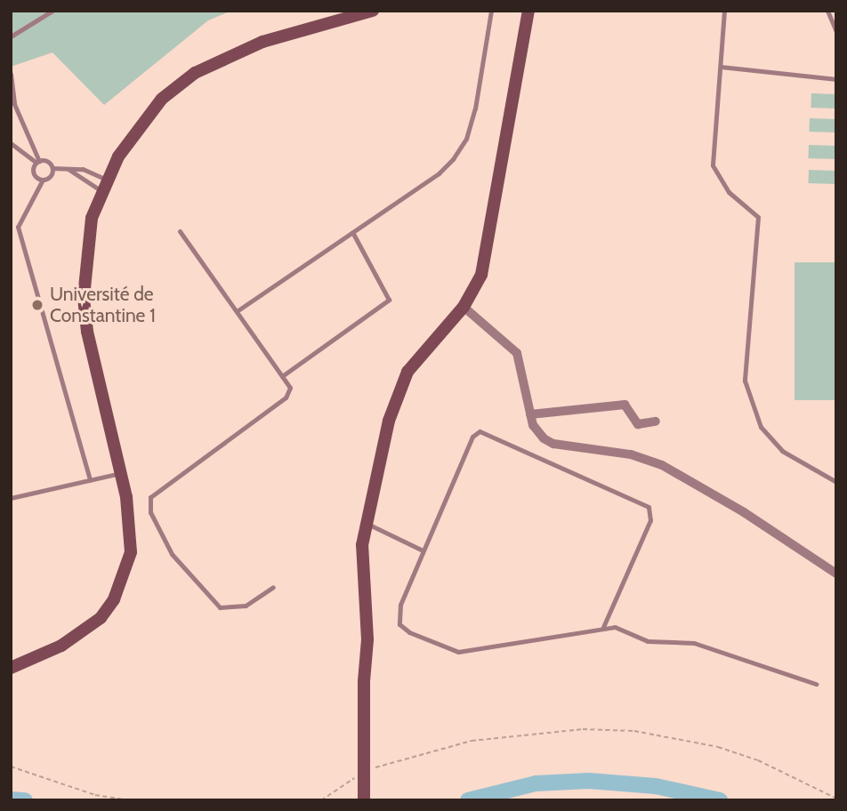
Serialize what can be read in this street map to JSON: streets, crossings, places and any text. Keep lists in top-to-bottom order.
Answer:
{
  "places": ["Université de Constantine 1"]
}
